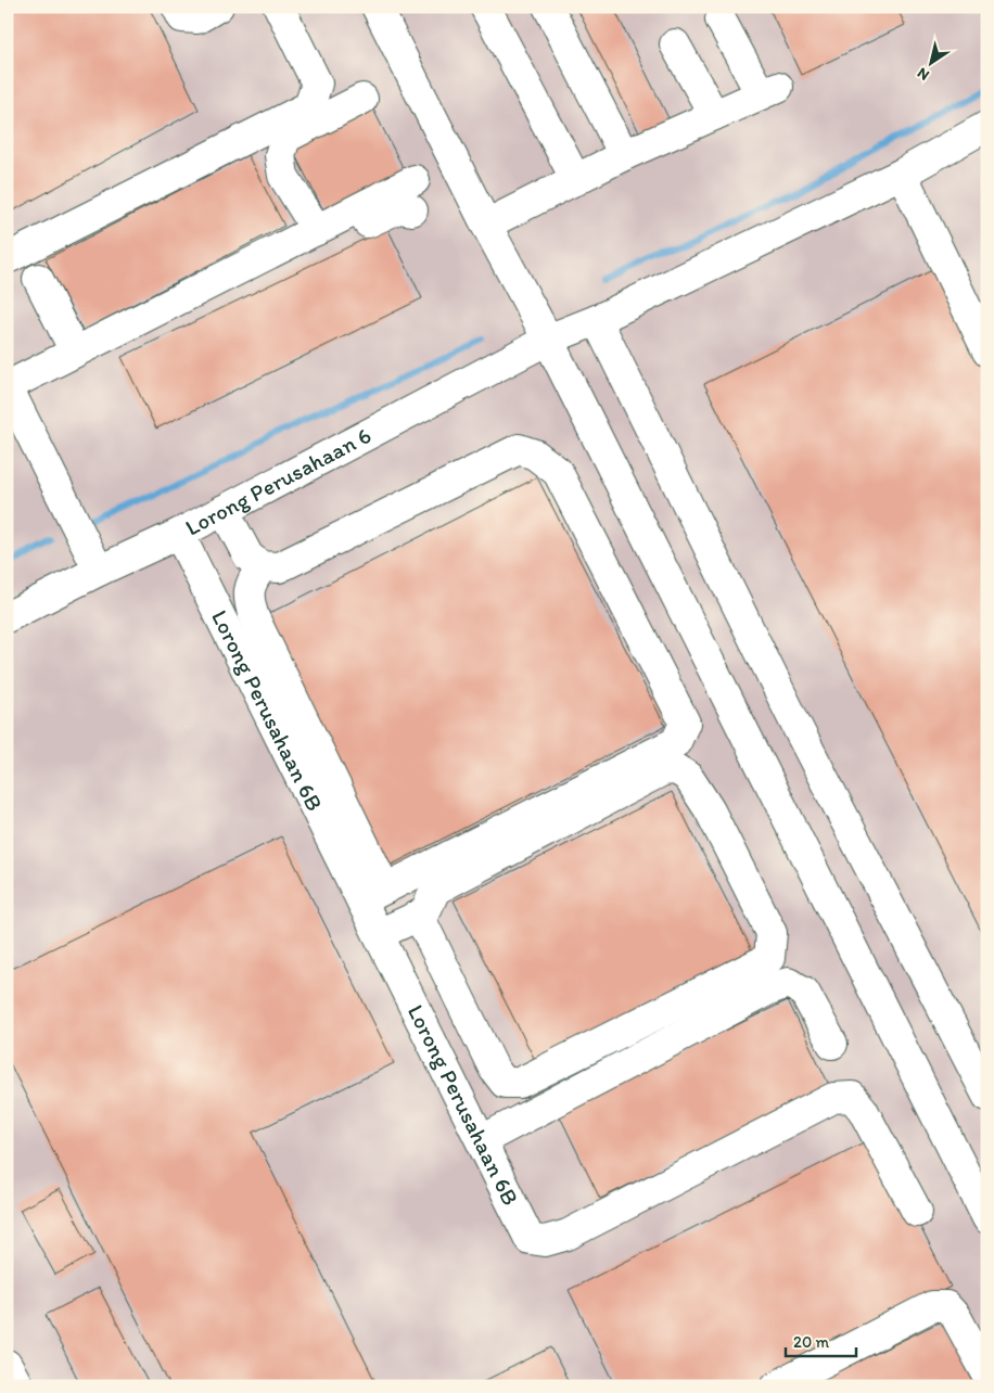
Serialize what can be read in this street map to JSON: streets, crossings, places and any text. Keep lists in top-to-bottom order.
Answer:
{
  "streets": {
    "street": ["Lorong Perusahaan 6", "Lorong Perusahaan 6B"]
  },
  "crossings": [
    ["Lorong Perusahaan 6", "Lorong Perusahaan 6B"]
  ],
  "scale_bar": "20 m",
  "north": "bottom left"
}
